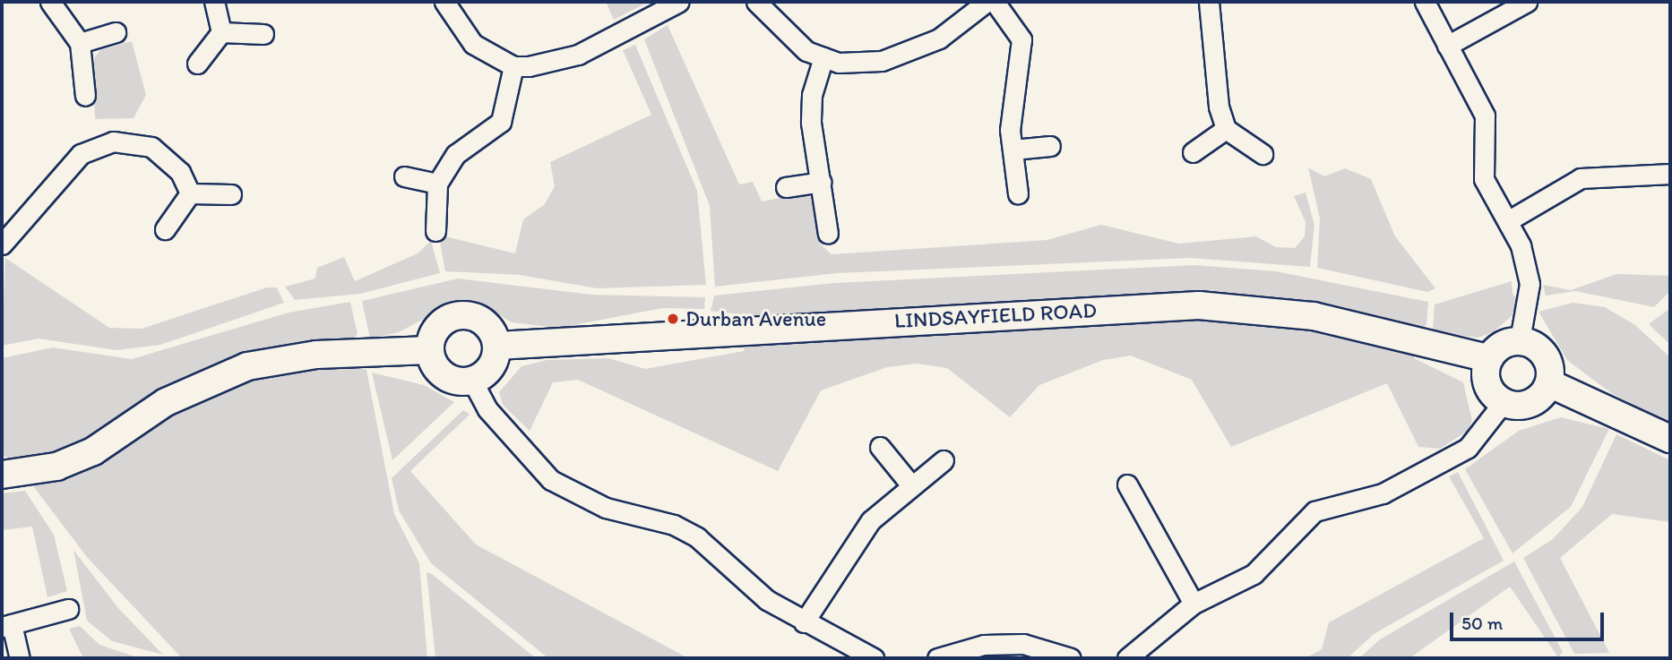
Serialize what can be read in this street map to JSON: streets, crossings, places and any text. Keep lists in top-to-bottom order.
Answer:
{
  "streets": {
    "street": ["LINDSAYFIELD ROAD"]
  },
  "places": ["Durban Avenue"],
  "scale_bar": "50 m"
}
